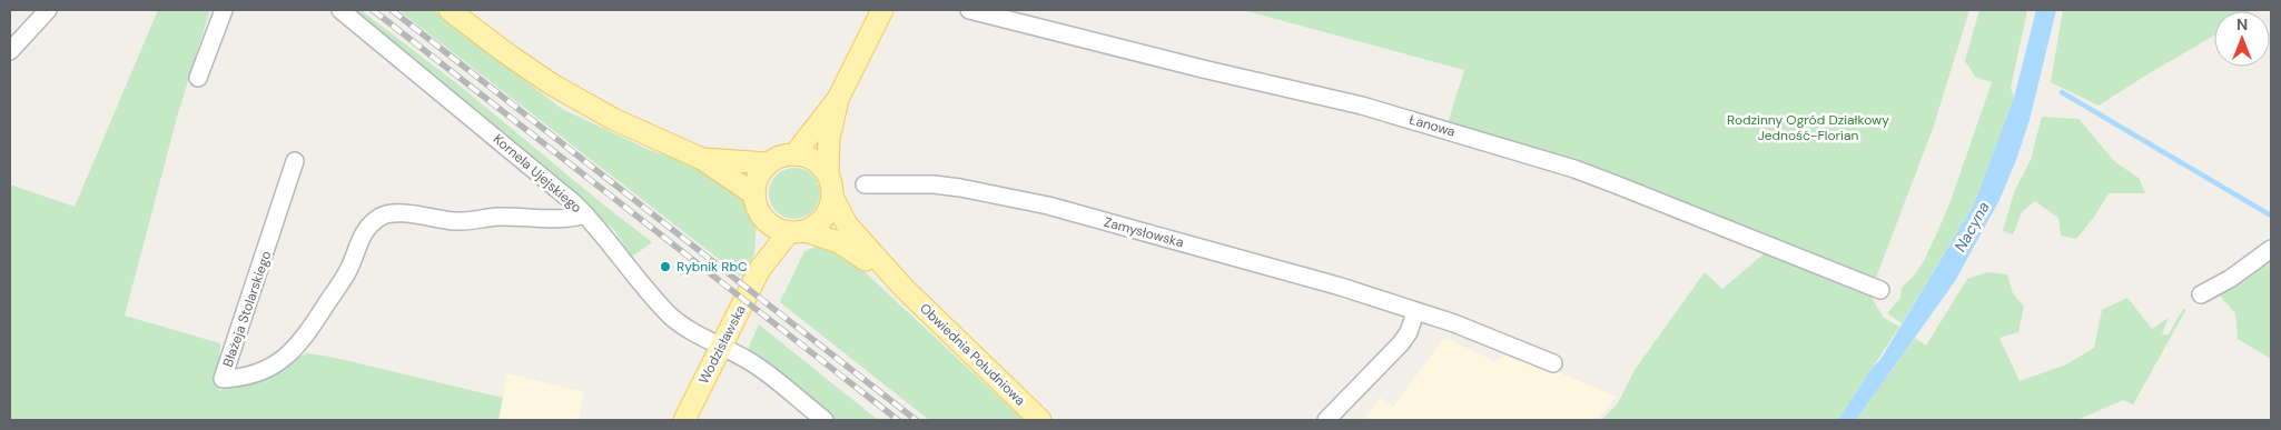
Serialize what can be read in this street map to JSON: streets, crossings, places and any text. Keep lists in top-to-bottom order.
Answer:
{
  "streets": {
    "main road": ["Wodzisławska", "Obwiednia Południowa"],
    "street": [
      "Łanowa",
      "Kornela Ujejskiego",
      "Zamysłowska",
      "Błażeja Stolarskiego"
    ]
  },
  "crossings": [
    ["Kornela Ujejskiego", "Błażeja Stolarskiego"],
    ["Kornela Ujejskiego", "Wodzisławska"],
    ["Wodzisławska", "Obwiednia Południowa"]
  ],
  "water": ["Nacyna"],
  "parks": ["Rodzinny Ogród Działkowy Jedność-Florian"],
  "places": ["Rybnik RbC"],
  "north": "top"
}
